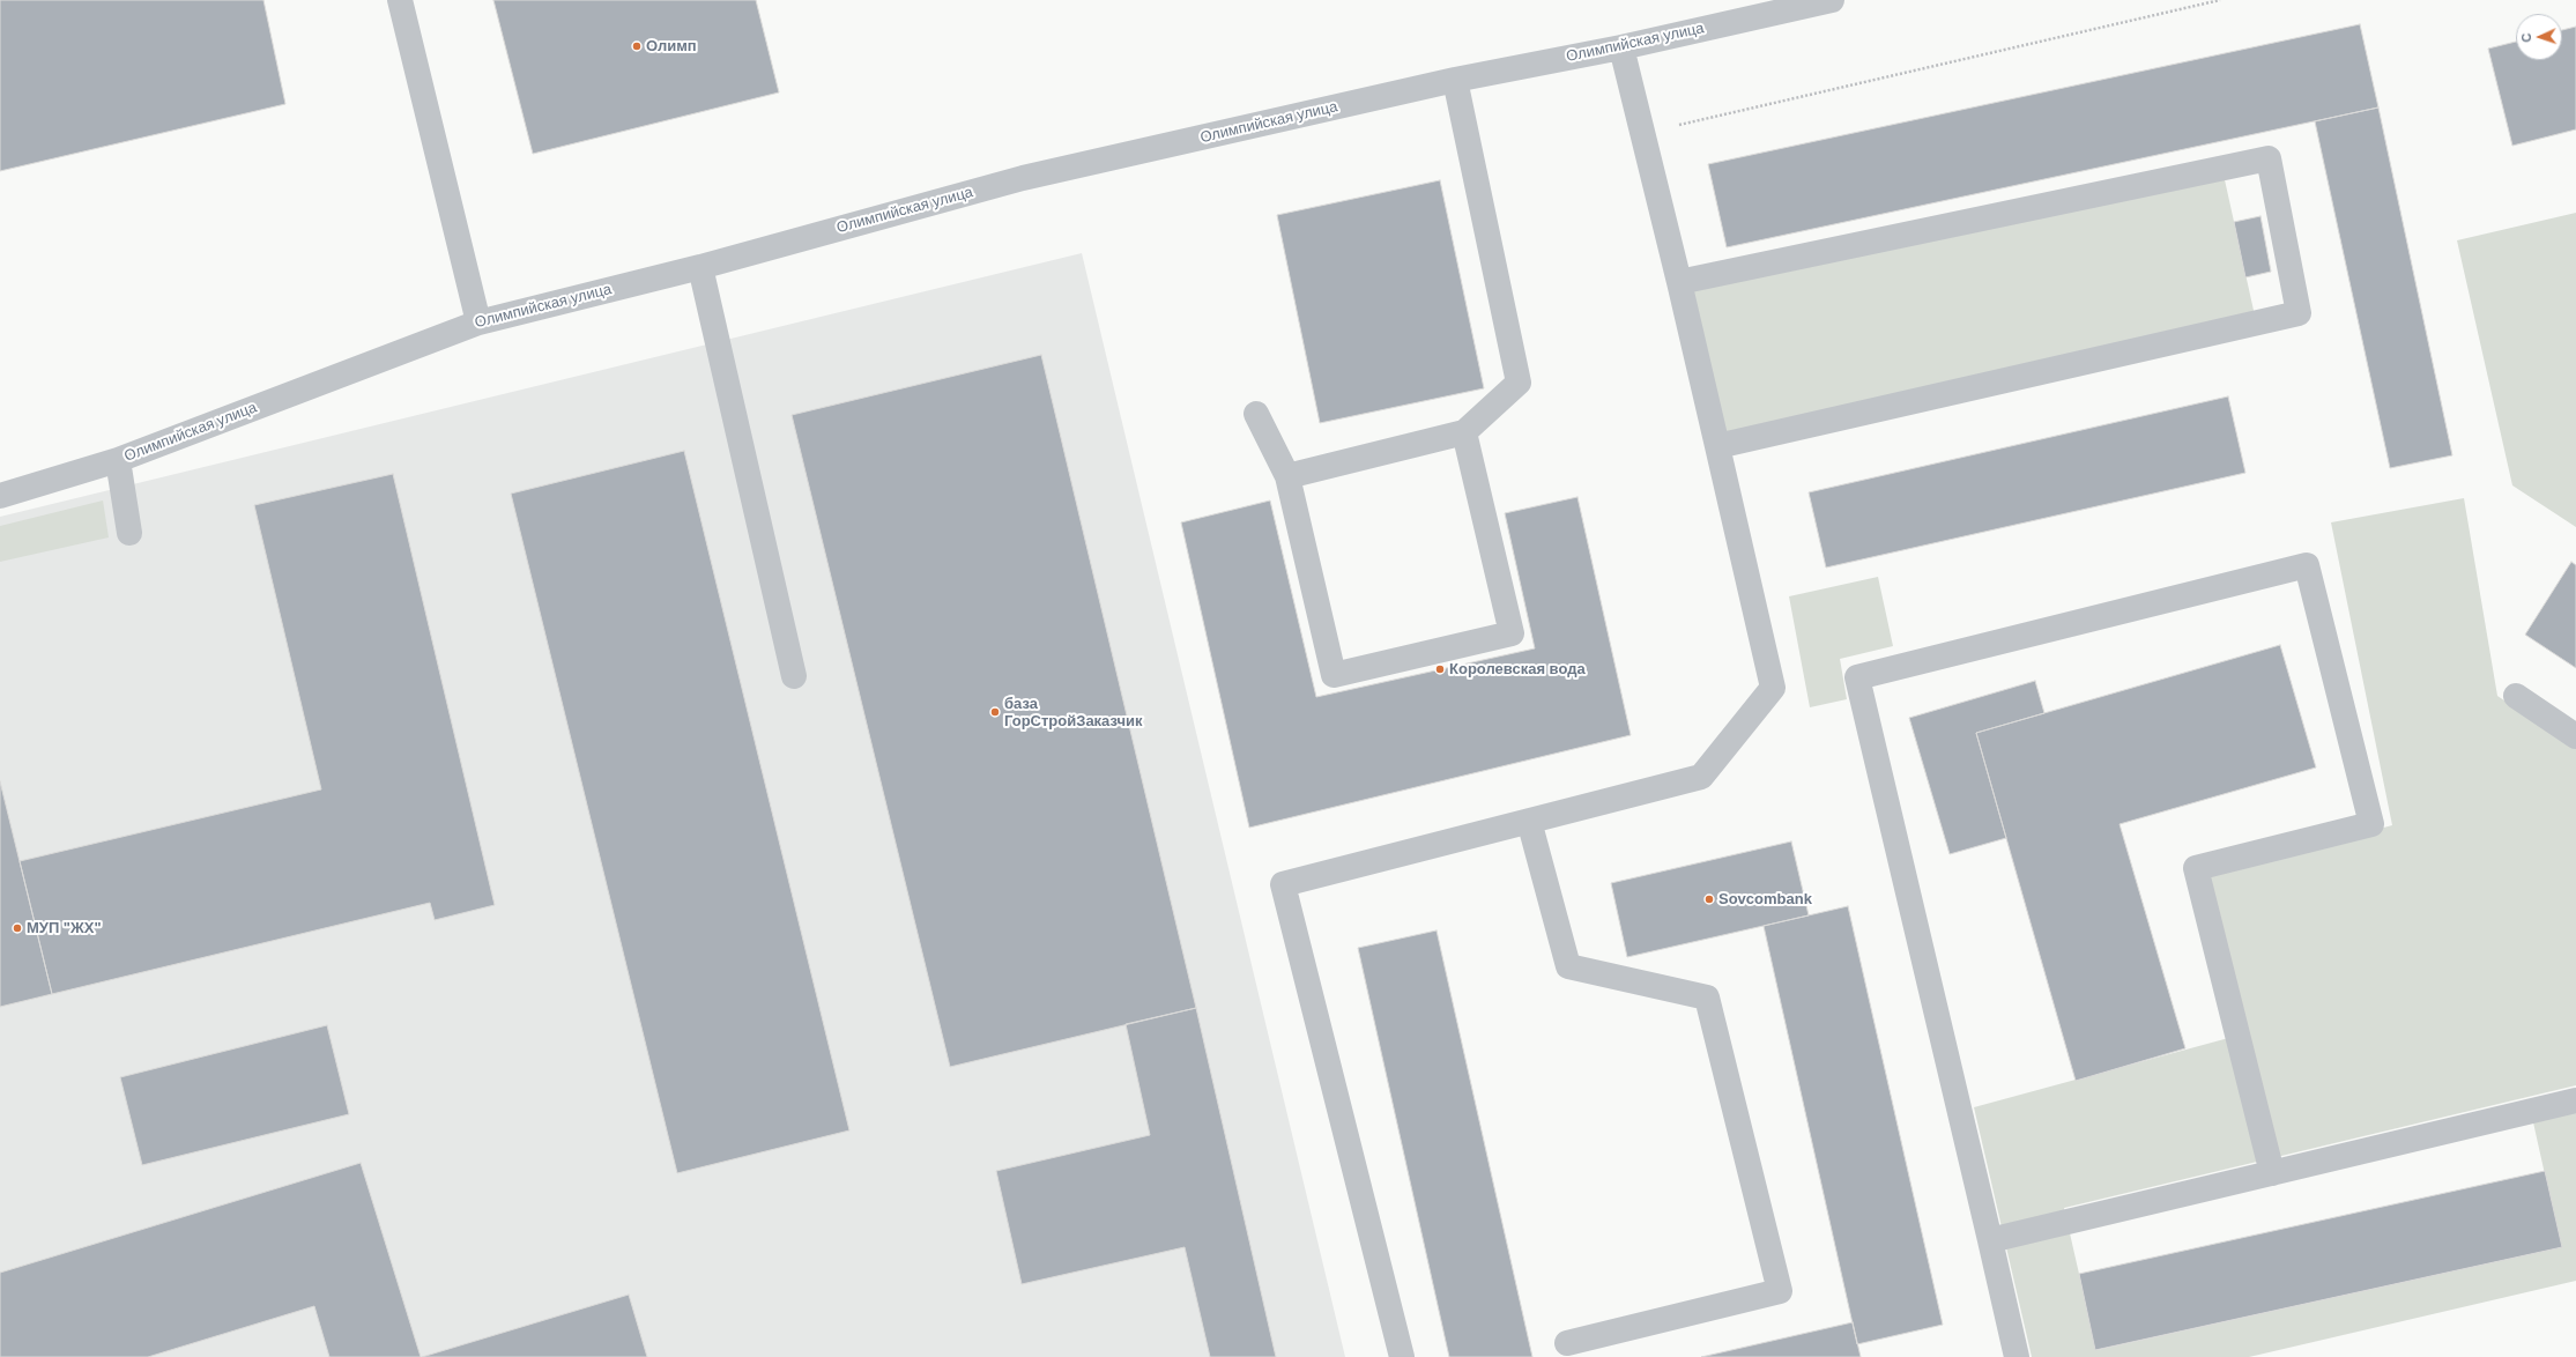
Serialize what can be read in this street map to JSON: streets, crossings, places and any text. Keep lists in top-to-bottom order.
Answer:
{
  "streets": {
    "street": ["Олимпийская улица"]
  },
  "places": [
    "Олимп",
    "Королевская вода",
    "база ГорСтройЗаказчик",
    "Sovcombank",
    "МУП \"ЖХ\""
  ],
  "north": "left"
}
